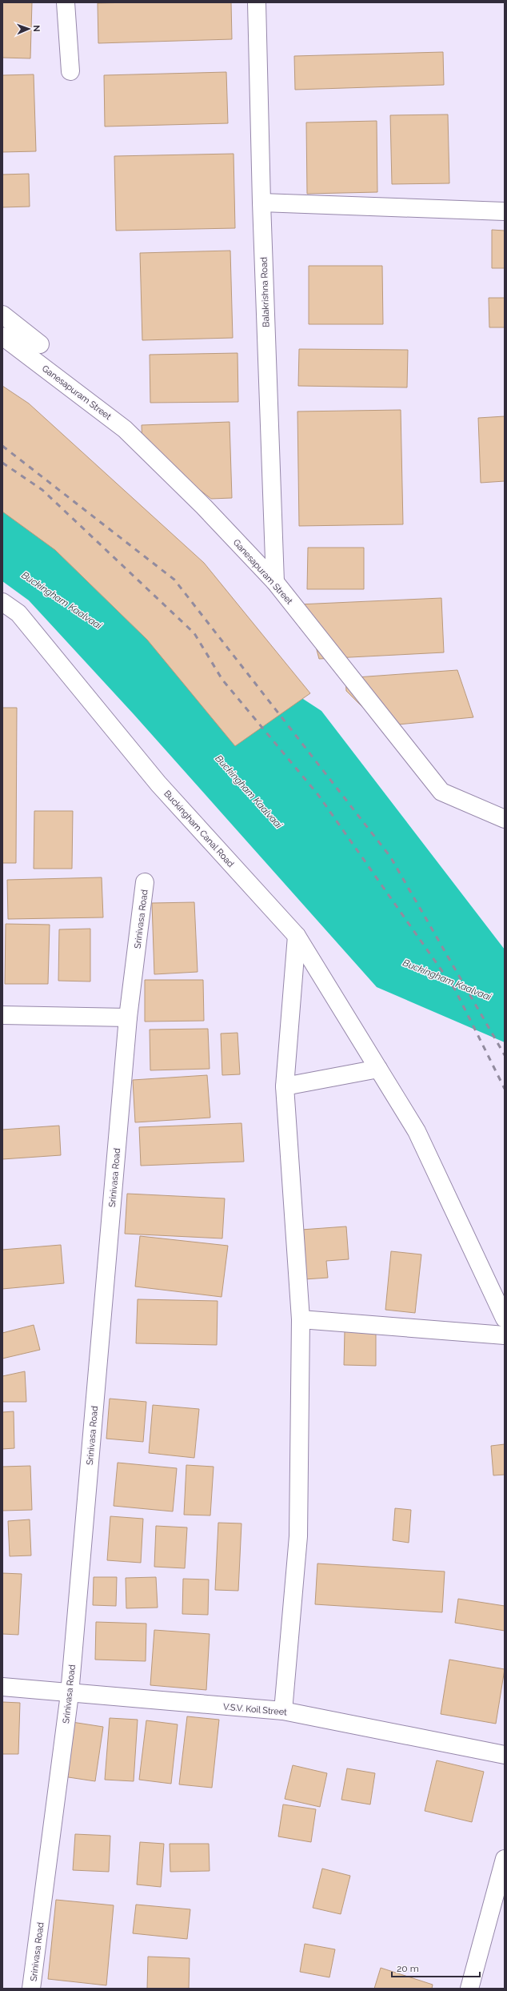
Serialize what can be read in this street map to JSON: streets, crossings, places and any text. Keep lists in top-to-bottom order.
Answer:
{
  "streets": {
    "street": [
      "Balakrishna Road",
      "Ganesapuram Street",
      "Buckingham Canal Road",
      "Srinivasa Road",
      "V.S.V. Koil Street"
    ]
  },
  "crossings": [
    ["Balakrishna Road", "Ganesapuram Street"],
    ["Srinivasa Road", "V.S.V. Koil Street"]
  ],
  "water": ["Buckingham Kaalvaai"],
  "scale_bar": "20 m",
  "north": "right"
}
